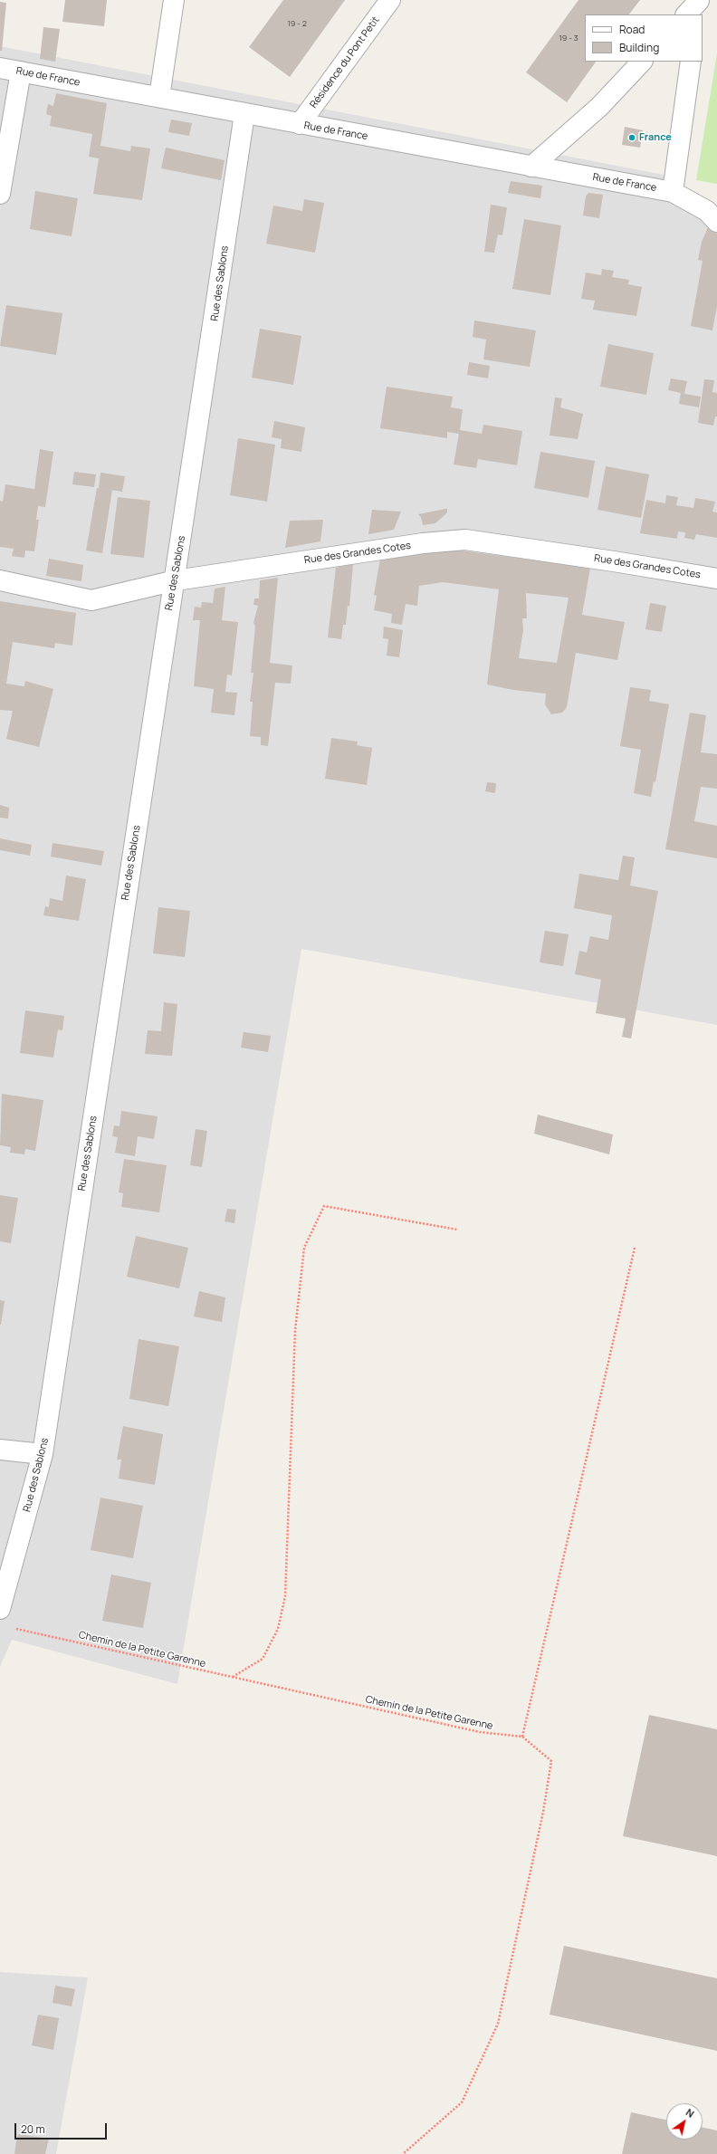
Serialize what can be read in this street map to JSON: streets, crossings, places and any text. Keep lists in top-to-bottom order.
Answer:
{
  "streets": {
    "street": [
      "Résidence du Pont Petit",
      "Rue de France",
      "Rue des Sablons",
      "Rue des Grandes Cotes"
    ],
    "path": ["Chemin de la Petite Garenne"]
  },
  "crossings": [
    ["Résidence du Pont Petit", "Rue de France"],
    ["Rue de France", "Rue des Sablons"],
    ["Rue des Sablons", "Rue des Grandes Cotes"]
  ],
  "places": ["France"],
  "house_numbers": ["19 - 2", "19 - 3"],
  "legend": ["Road", "Building"],
  "scale_bar": "20 m",
  "north": "top right"
}
